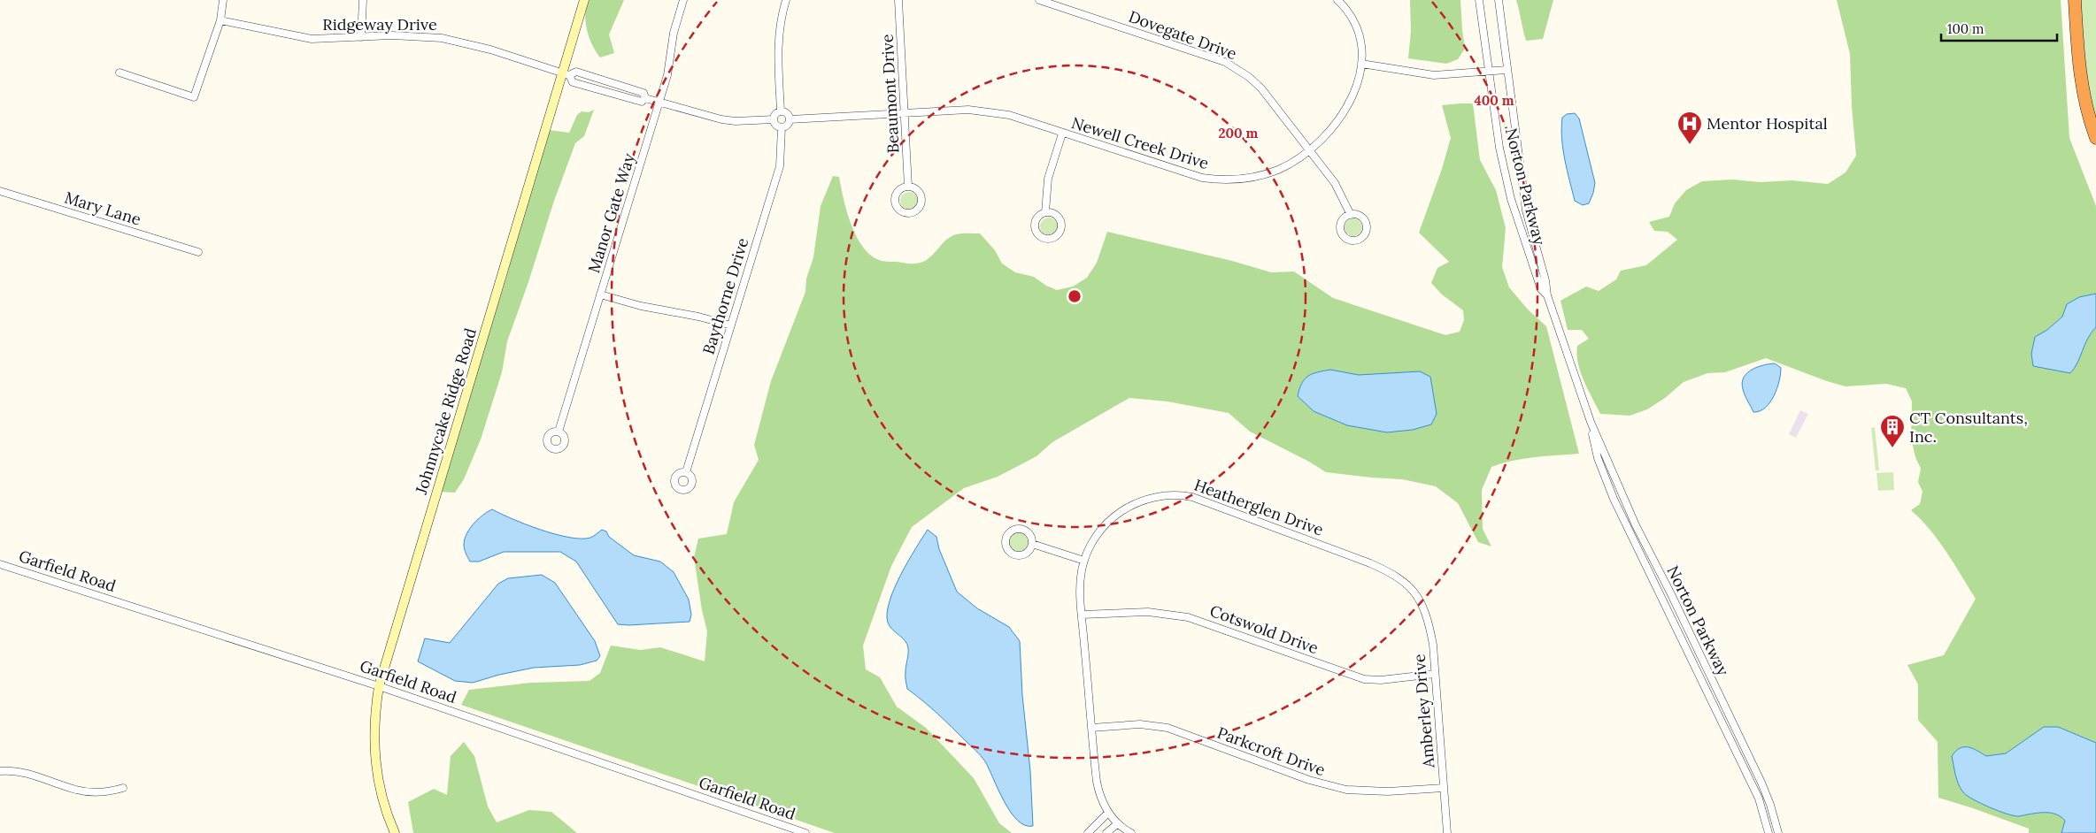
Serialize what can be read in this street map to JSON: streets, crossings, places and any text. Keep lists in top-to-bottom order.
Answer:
{
  "streets": {
    "main road": ["Johnnycake Ridge Road"],
    "street": [
      "Ridgeway Drive",
      "Dovegate Drive",
      "Beaumont Drive",
      "Newell Creek Drive",
      "Norton Parkway",
      "Mary Lane",
      "Manor Gate Way",
      "Baythorne Drive",
      "Heatherglen Drive",
      "Garfield Road",
      "Cotswold Drive",
      "Amberley Drive",
      "Parkcroft Drive"
    ]
  },
  "crossings": [
    ["Ridgeway Drive", "Johnnycake Ridge Road"],
    ["Dovegate Drive", "Newell Creek Drive"],
    ["Beaumont Drive", "Newell Creek Drive"],
    ["Newell Creek Drive", "Baythorne Drive"],
    ["Johnnycake Ridge Road", "Garfield Road"],
    ["Heatherglen Drive", "Cotswold Drive"],
    ["Heatherglen Drive", "Amberley Drive"],
    ["Heatherglen Drive", "Parkcroft Drive"],
    ["Cotswold Drive", "Amberley Drive"],
    ["Amberley Drive", "Parkcroft Drive"]
  ],
  "places": {
    "hospital": ["Mentor Hospital"],
    "building": ["CT Consultants, Inc."]
  },
  "scale_bar": "100 m",
  "rings": ["400 m", "200 m"]
}
